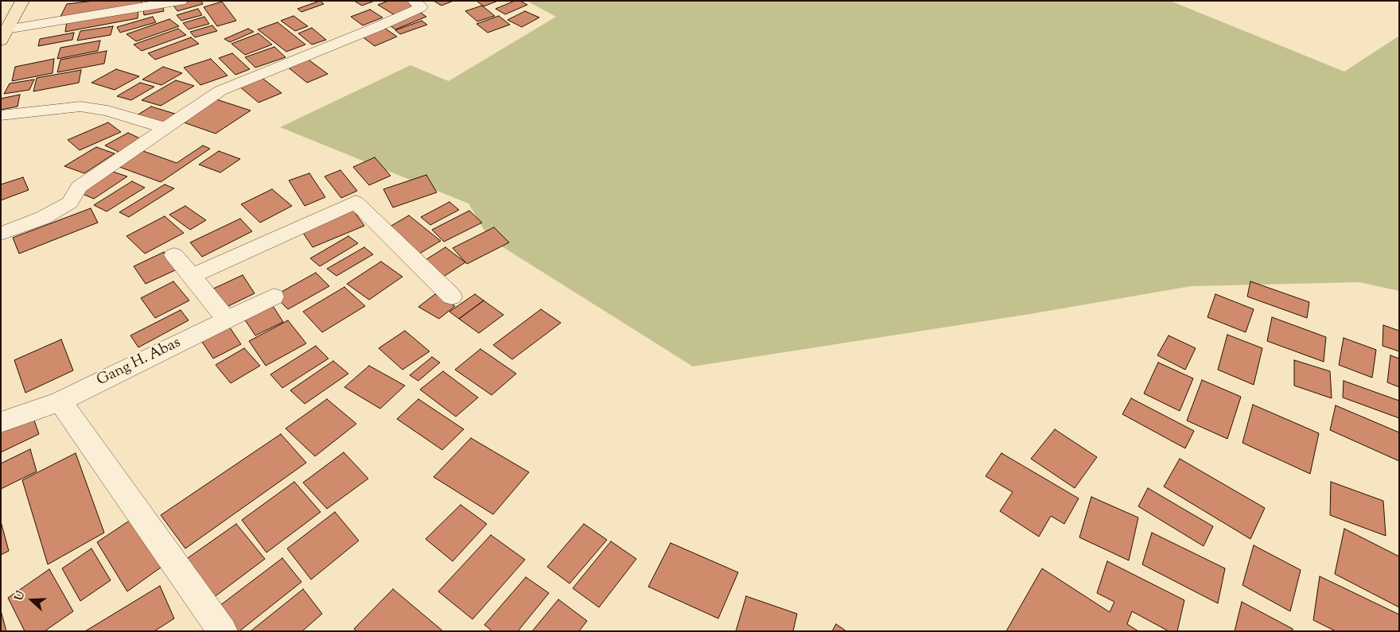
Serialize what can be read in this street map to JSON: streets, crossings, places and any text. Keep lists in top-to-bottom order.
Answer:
{
  "streets": {
    "street": ["Gang H. Abas"]
  },
  "north": "left"
}
